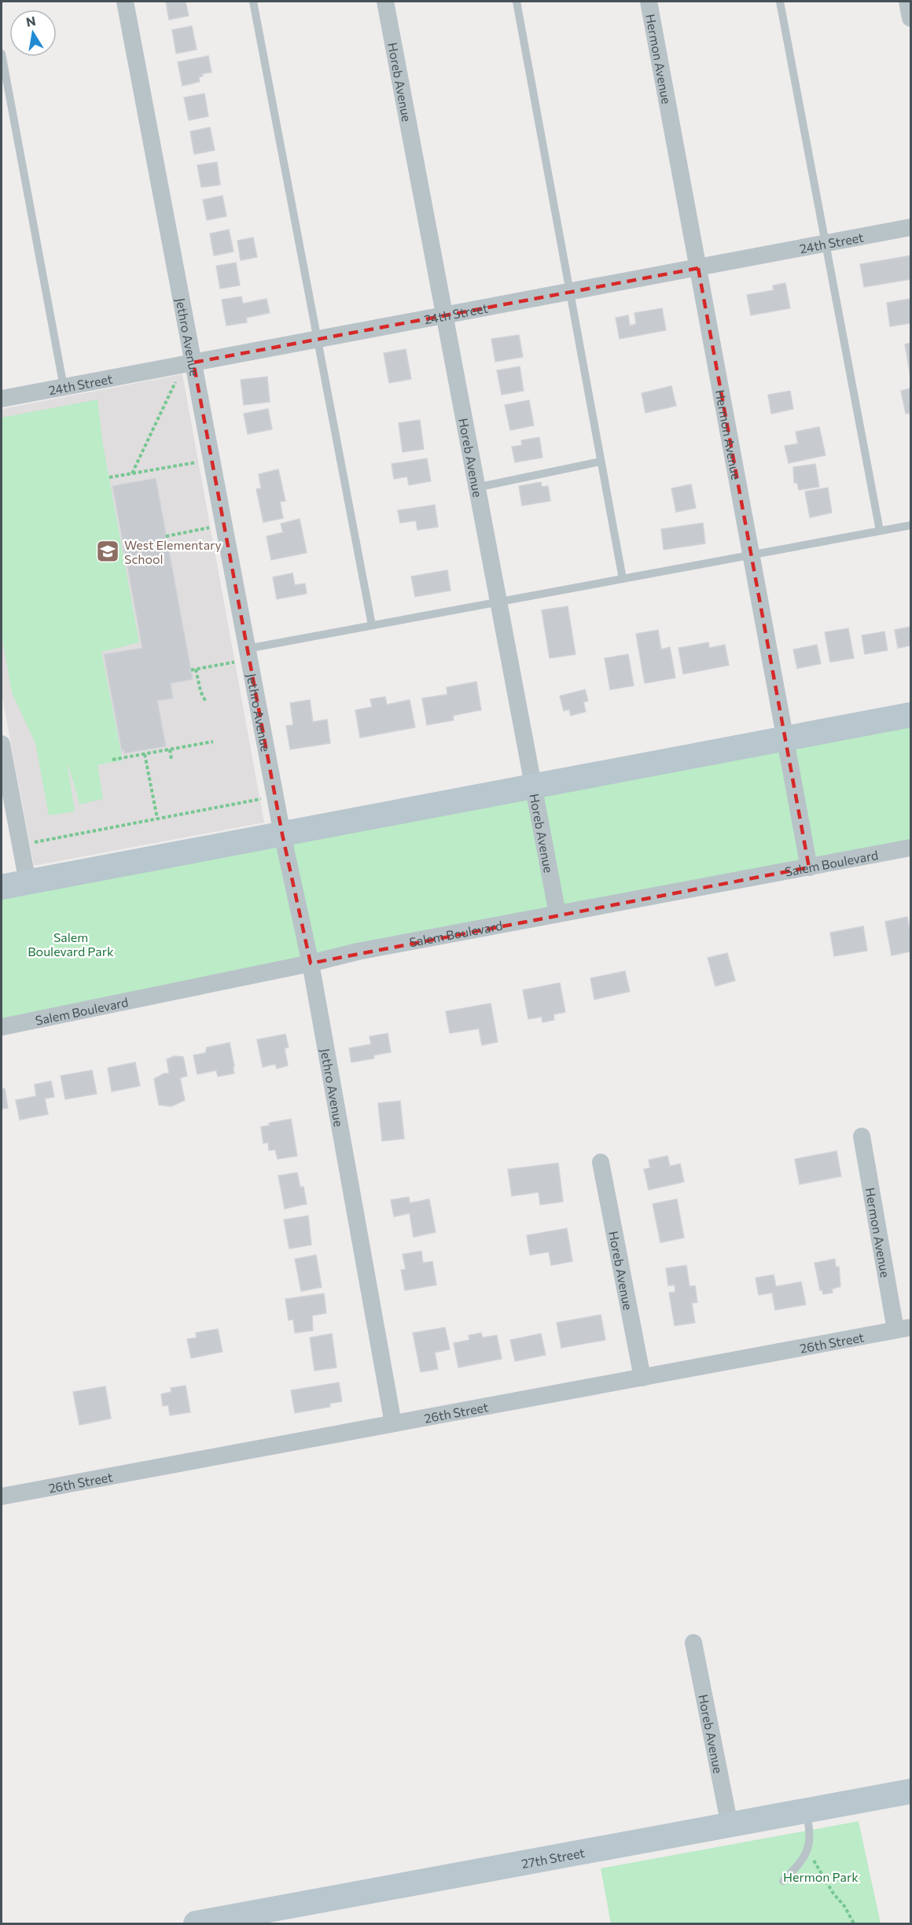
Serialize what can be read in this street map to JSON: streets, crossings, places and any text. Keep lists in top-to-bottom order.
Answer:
{
  "streets": {
    "street": [
      "Hermon Avenue",
      "Horeb Avenue",
      "24th Street",
      "Jethro Avenue",
      "Salem Boulevard",
      "26th Street",
      "27th Street"
    ]
  },
  "crossings": [
    ["Hermon Avenue", "24th Street"],
    ["Hermon Avenue", "Salem Boulevard"],
    ["Hermon Avenue", "26th Street"],
    ["Horeb Avenue", "24th Street"],
    ["Horeb Avenue", "Salem Boulevard"],
    ["Horeb Avenue", "26th Street"],
    ["Horeb Avenue", "27th Street"],
    ["24th Street", "Jethro Avenue"],
    ["Jethro Avenue", "Salem Boulevard"],
    ["Jethro Avenue", "26th Street"]
  ],
  "parks": ["Salem Boulevard Park", "Hermon Park"],
  "places": {
    "school or university": ["West Elementary School"]
  },
  "north": "top"
}
